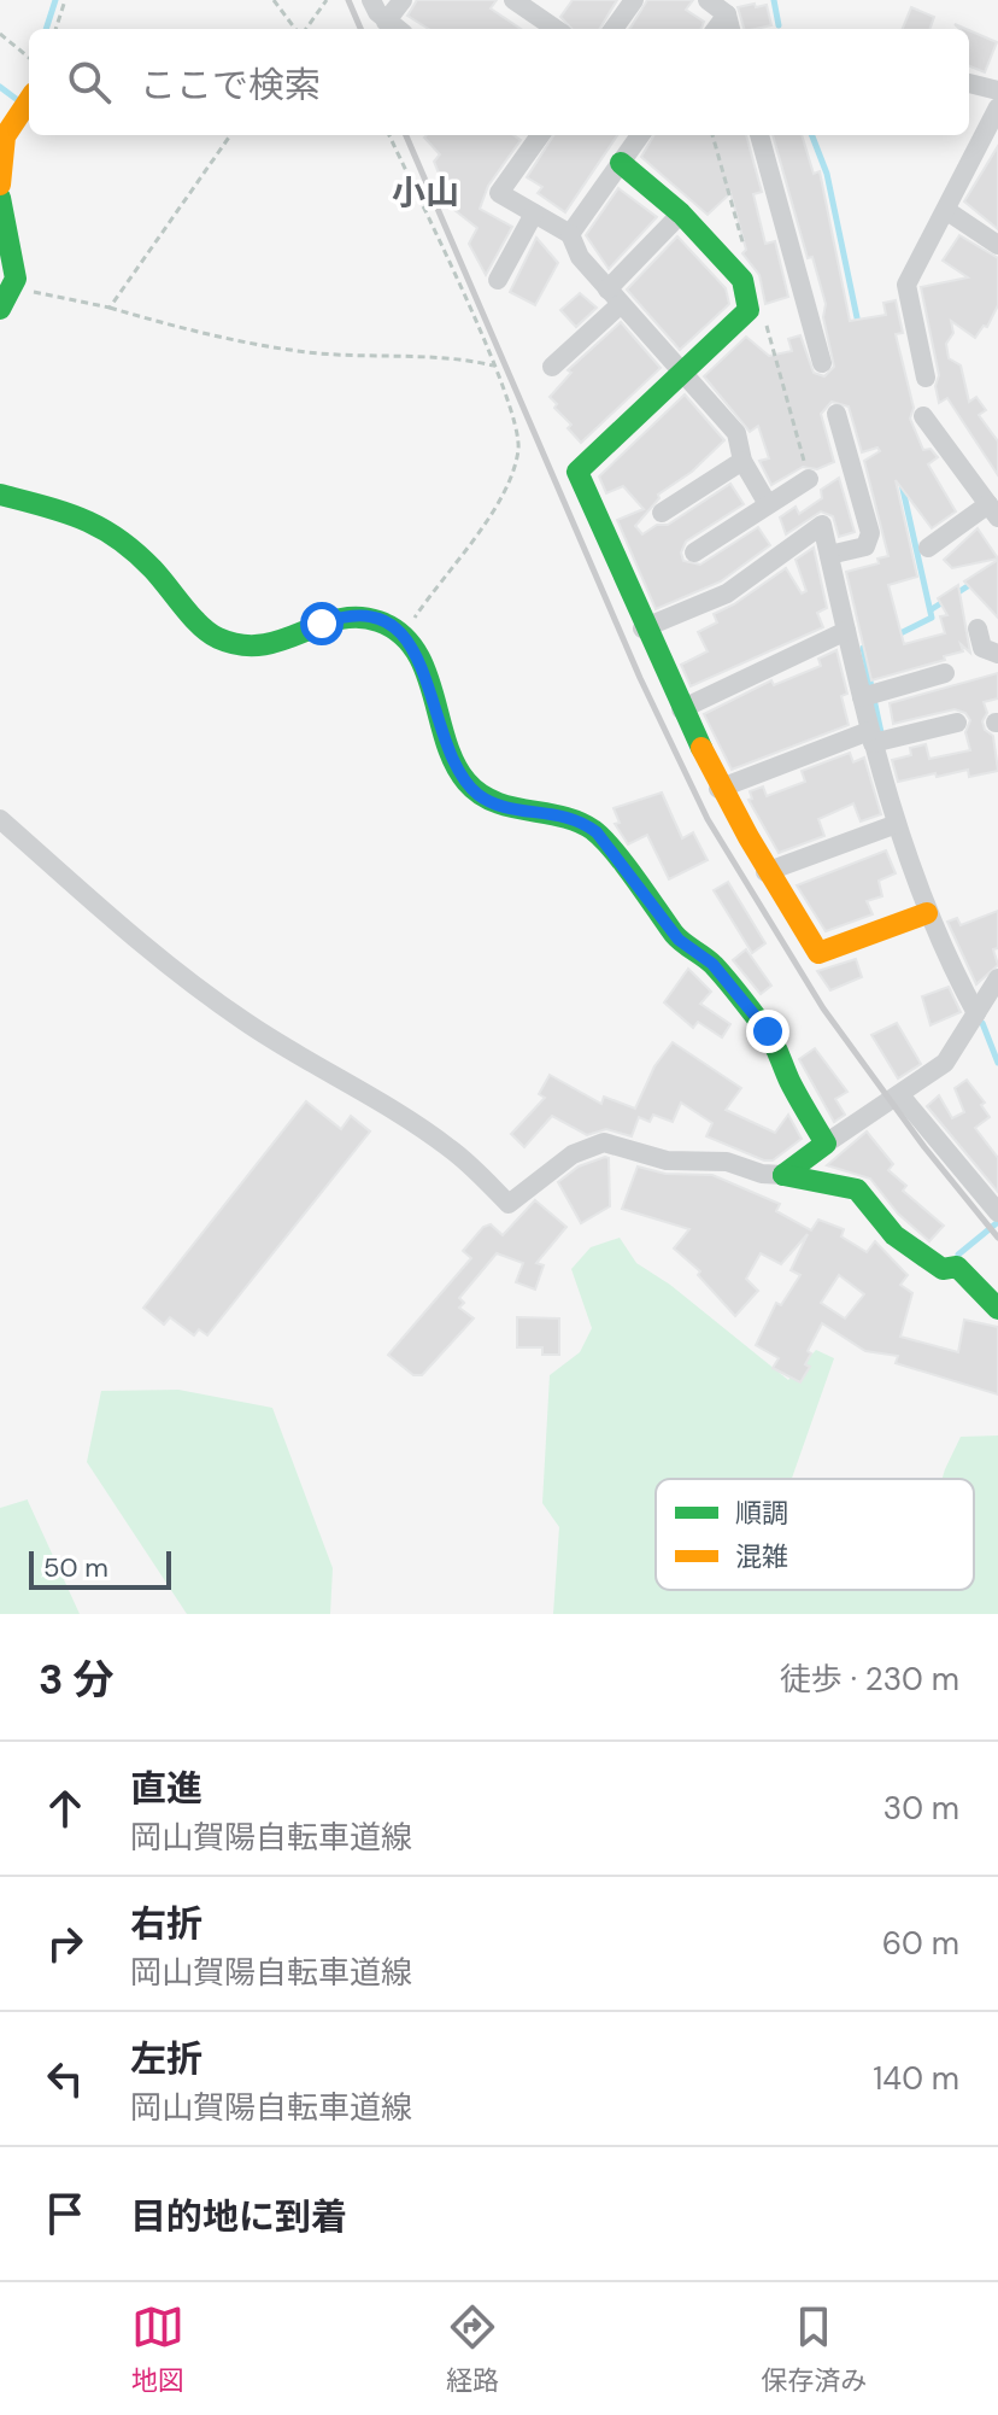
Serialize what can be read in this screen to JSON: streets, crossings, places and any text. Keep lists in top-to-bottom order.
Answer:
{
  "districts": ["小山"],
  "legend": ["順調", "混雑"],
  "scale_bar": "50 m",
  "page": {
    "search": "ここで検索",
    "scale": "50 m",
    "heading": ["3 分", "徒歩 · 230 m"],
    "list": [
      ["直進", "岡山賀陽自転車道線", "30 m"],
      ["右折", "岡山賀陽自転車道線", "60 m"],
      ["左折", "岡山賀陽自転車道線", "140 m"],
      "目的地に到着"
    ],
    "nav": ["地図", "経路", "保存済み"]
  }
}
